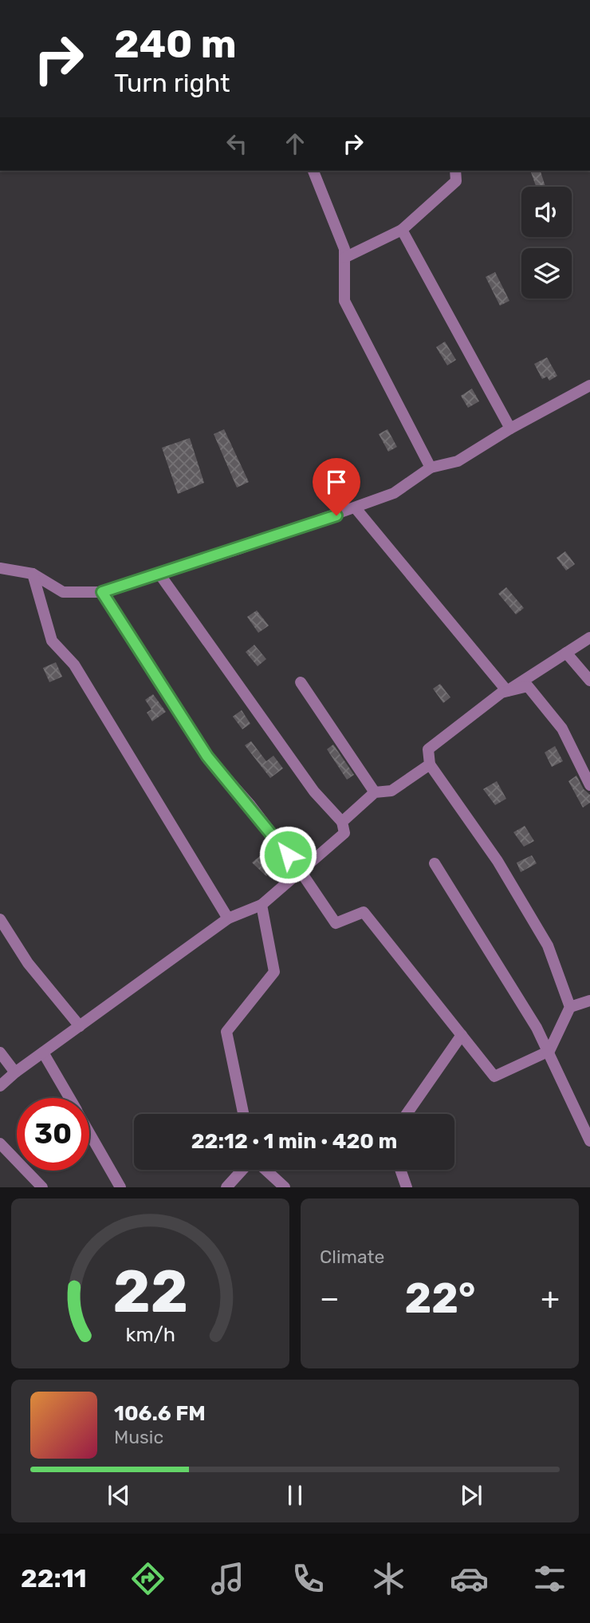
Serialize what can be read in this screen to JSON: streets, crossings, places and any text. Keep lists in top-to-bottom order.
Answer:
{
  "page": {
    "turn": ["240 m", "Turn right"],
    "limit": "30",
    "trip": "22:12 · 1 min · 420 m",
    "tile": "Climate",
    "heat": ["−", "22°", "+"],
    "song": ["106.6 FM", "Music"],
    "tabs": "22:11",
    "gauge": ["22", "km/h"]
  }
}
